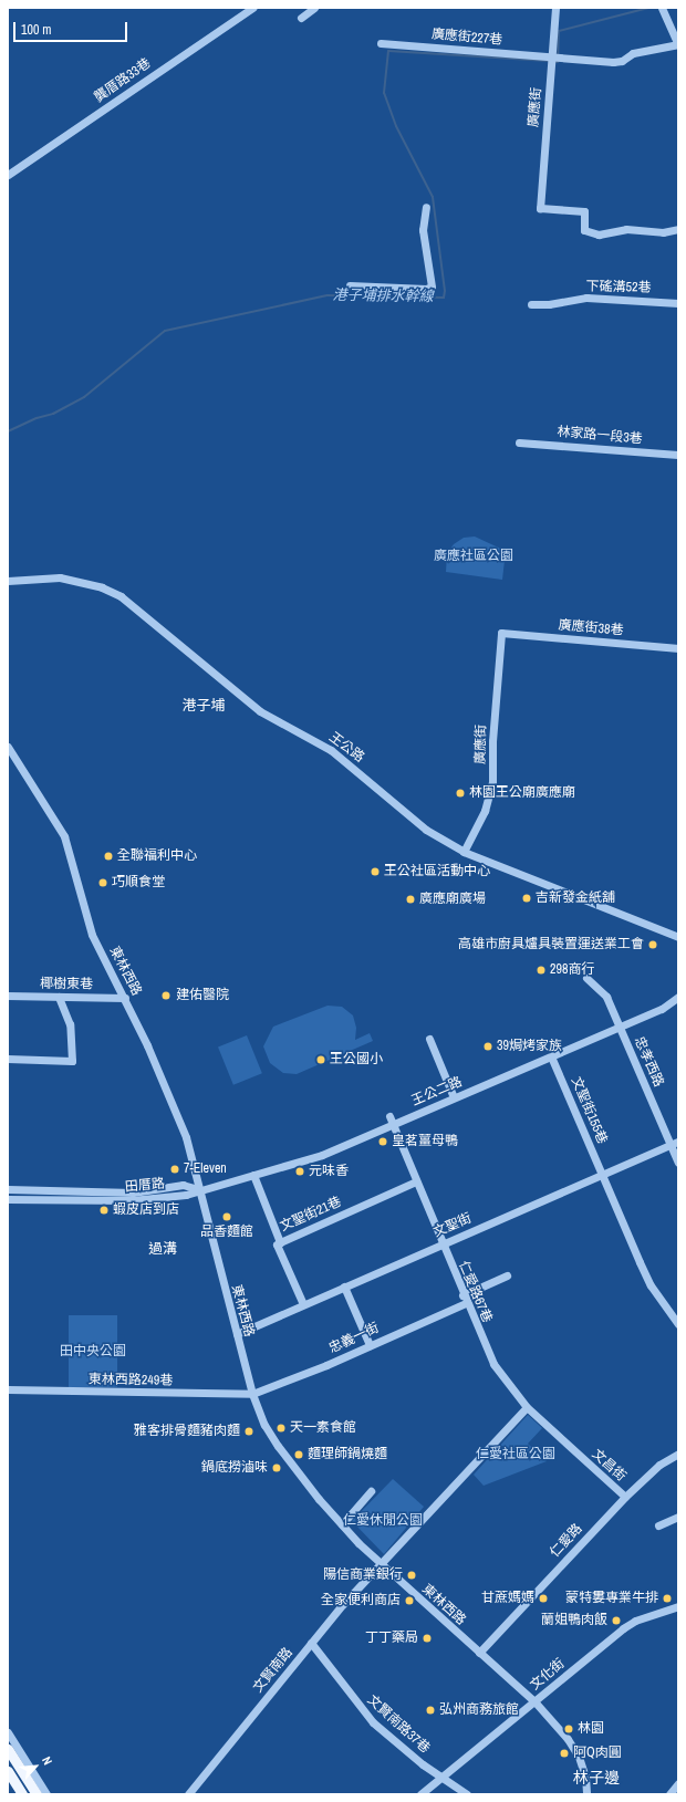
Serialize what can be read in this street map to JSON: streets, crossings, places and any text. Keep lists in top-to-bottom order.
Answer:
{
  "streets": {
    "street": [
      "廣應街227巷",
      "龔厝路33巷",
      "廣應街",
      "下磘溝52巷",
      "林家路一段3巷",
      "廣應街38巷",
      "王公路",
      "東林西路",
      "椰樹東巷",
      "忠孝西路",
      "王公二路",
      "文聖街155巷",
      "田厝路",
      "文聖街21巷",
      "文聖街",
      "仁愛路67巷",
      "忠義一街",
      "東林西路249巷",
      "文昌街",
      "仁愛路",
      "文賢南路",
      "文化街",
      "文賢南路37巷"
    ]
  },
  "crossings": [
    ["廣應街227巷", "廣應街"],
    ["廣應街", "廣應街38巷"],
    ["廣應街", "王公路"],
    ["東林西路", "椰樹東巷"],
    ["東林西路", "王公二路"],
    ["東林西路", "田厝路"],
    ["東林西路", "文聖街"],
    ["東林西路", "忠義一街"],
    ["東林西路", "東林西路249巷"],
    ["東林西路", "仁愛路"],
    ["東林西路", "文賢南路"],
    ["東林西路", "文化街"],
    ["忠孝西路", "王公二路"],
    ["忠孝西路", "文聖街"],
    ["王公二路", "文聖街155巷"],
    ["王公二路", "田厝路"],
    ["王公二路", "仁愛路67巷"],
    ["文聖街155巷", "文聖街"],
    ["文聖街21巷", "文聖街"],
    ["文聖街21巷", "仁愛路67巷"],
    ["文聖街", "仁愛路67巷"],
    ["仁愛路67巷", "忠義一街"],
    ["仁愛路67巷", "文昌街"],
    ["仁愛路67巷", "文賢南路"],
    ["忠義一街", "東林西路249巷"],
    ["文昌街", "仁愛路"],
    ["文賢南路", "文賢南路37巷"],
    ["文化街", "文賢南路37巷"]
  ],
  "districts": ["港子埔", "過溝", "林子邊"],
  "water": ["港子埔排水幹線"],
  "parks": [
    "廣應社區公園",
    "田中央公園",
    "仁愛社區公園",
    "仁愛休閒公園"
  ],
  "places": [
    "林園王公廟廣應廟",
    "全聯福利中心",
    "王公社區活動中心",
    "巧順食堂",
    "吉新發金紙舖",
    "廣應廟廣場",
    "高雄市廚具爐具裝置運送業工會",
    "298商行",
    "建佑醫院",
    "39焗烤家族",
    "王公國小",
    "皇茗薑母鴨",
    "7-Eleven",
    "元味香",
    "蝦皮店到店",
    "品香麵館",
    "天一素食館",
    "雅客排骨麵豬肉麵",
    "麵理師鍋燒麵",
    "鍋底撈滷味",
    "陽信商業銀行",
    "甘蔗媽媽",
    "蒙特婁專業牛排",
    "全家便利商店",
    "蘭姐鴨肉飯",
    "丁丁藥局",
    "弘州商務旅館",
    "林園",
    "阿Q肉圓"
  ],
  "scale_bar": "100 m",
  "north": "top right"
}
